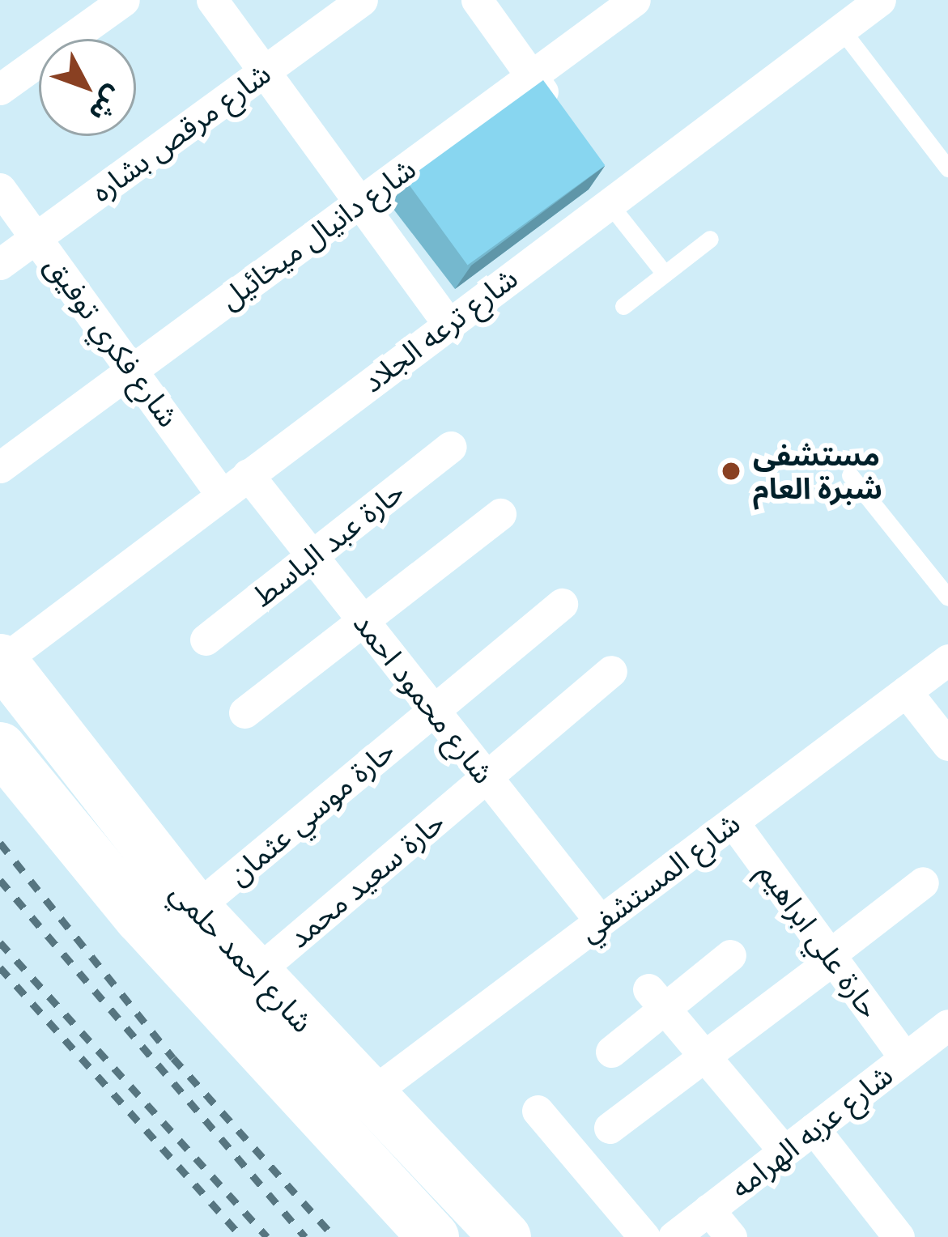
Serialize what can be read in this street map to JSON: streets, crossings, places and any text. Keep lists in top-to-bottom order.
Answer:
{
  "streets": {
    "main road": ["شارع احمد حلمي"],
    "street": [
      "شارع مرقص بشاره",
      "شارع دانيال ميخائيل",
      "شارع ترعه الجلاد",
      "شارع فكري توفيق",
      "حارة عبد الباسط",
      "شارع محمود احمد",
      "حارة موسي عثمان",
      "شارع المستشفي",
      "حارة سعيد محمد",
      "حارة علي ابراهيم",
      "شارع عزبه الهرامه"
    ]
  },
  "crossings": [
    ["شارع مرقص بشاره", "شارع فكري توفيق"],
    ["شارع دانيال ميخائيل", "شارع فكري توفيق"],
    ["شارع ترعه الجلاد", "شارع فكري توفيق"],
    ["شارع ترعه الجلاد", "شارع محمود احمد"],
    ["شارع ترعه الجلاد", "شارع احمد حلمي"],
    ["حارة عبد الباسط", "شارع محمود احمد"],
    ["شارع محمود احمد", "حارة موسي عثمان"],
    ["شارع محمود احمد", "شارع المستشفي"],
    ["شارع محمود احمد", "حارة سعيد محمد"],
    ["حارة موسي عثمان", "شارع احمد حلمي"],
    ["شارع المستشفي", "حارة علي ابراهيم"],
    ["شارع المستشفي", "شارع احمد حلمي"],
    ["حارة سعيد محمد", "شارع احمد حلمي"],
    ["حارة علي ابراهيم", "شارع عزبه الهرامه"]
  ],
  "places": ["مستشفى شبرة العام"],
  "north": "bottom right"
}
